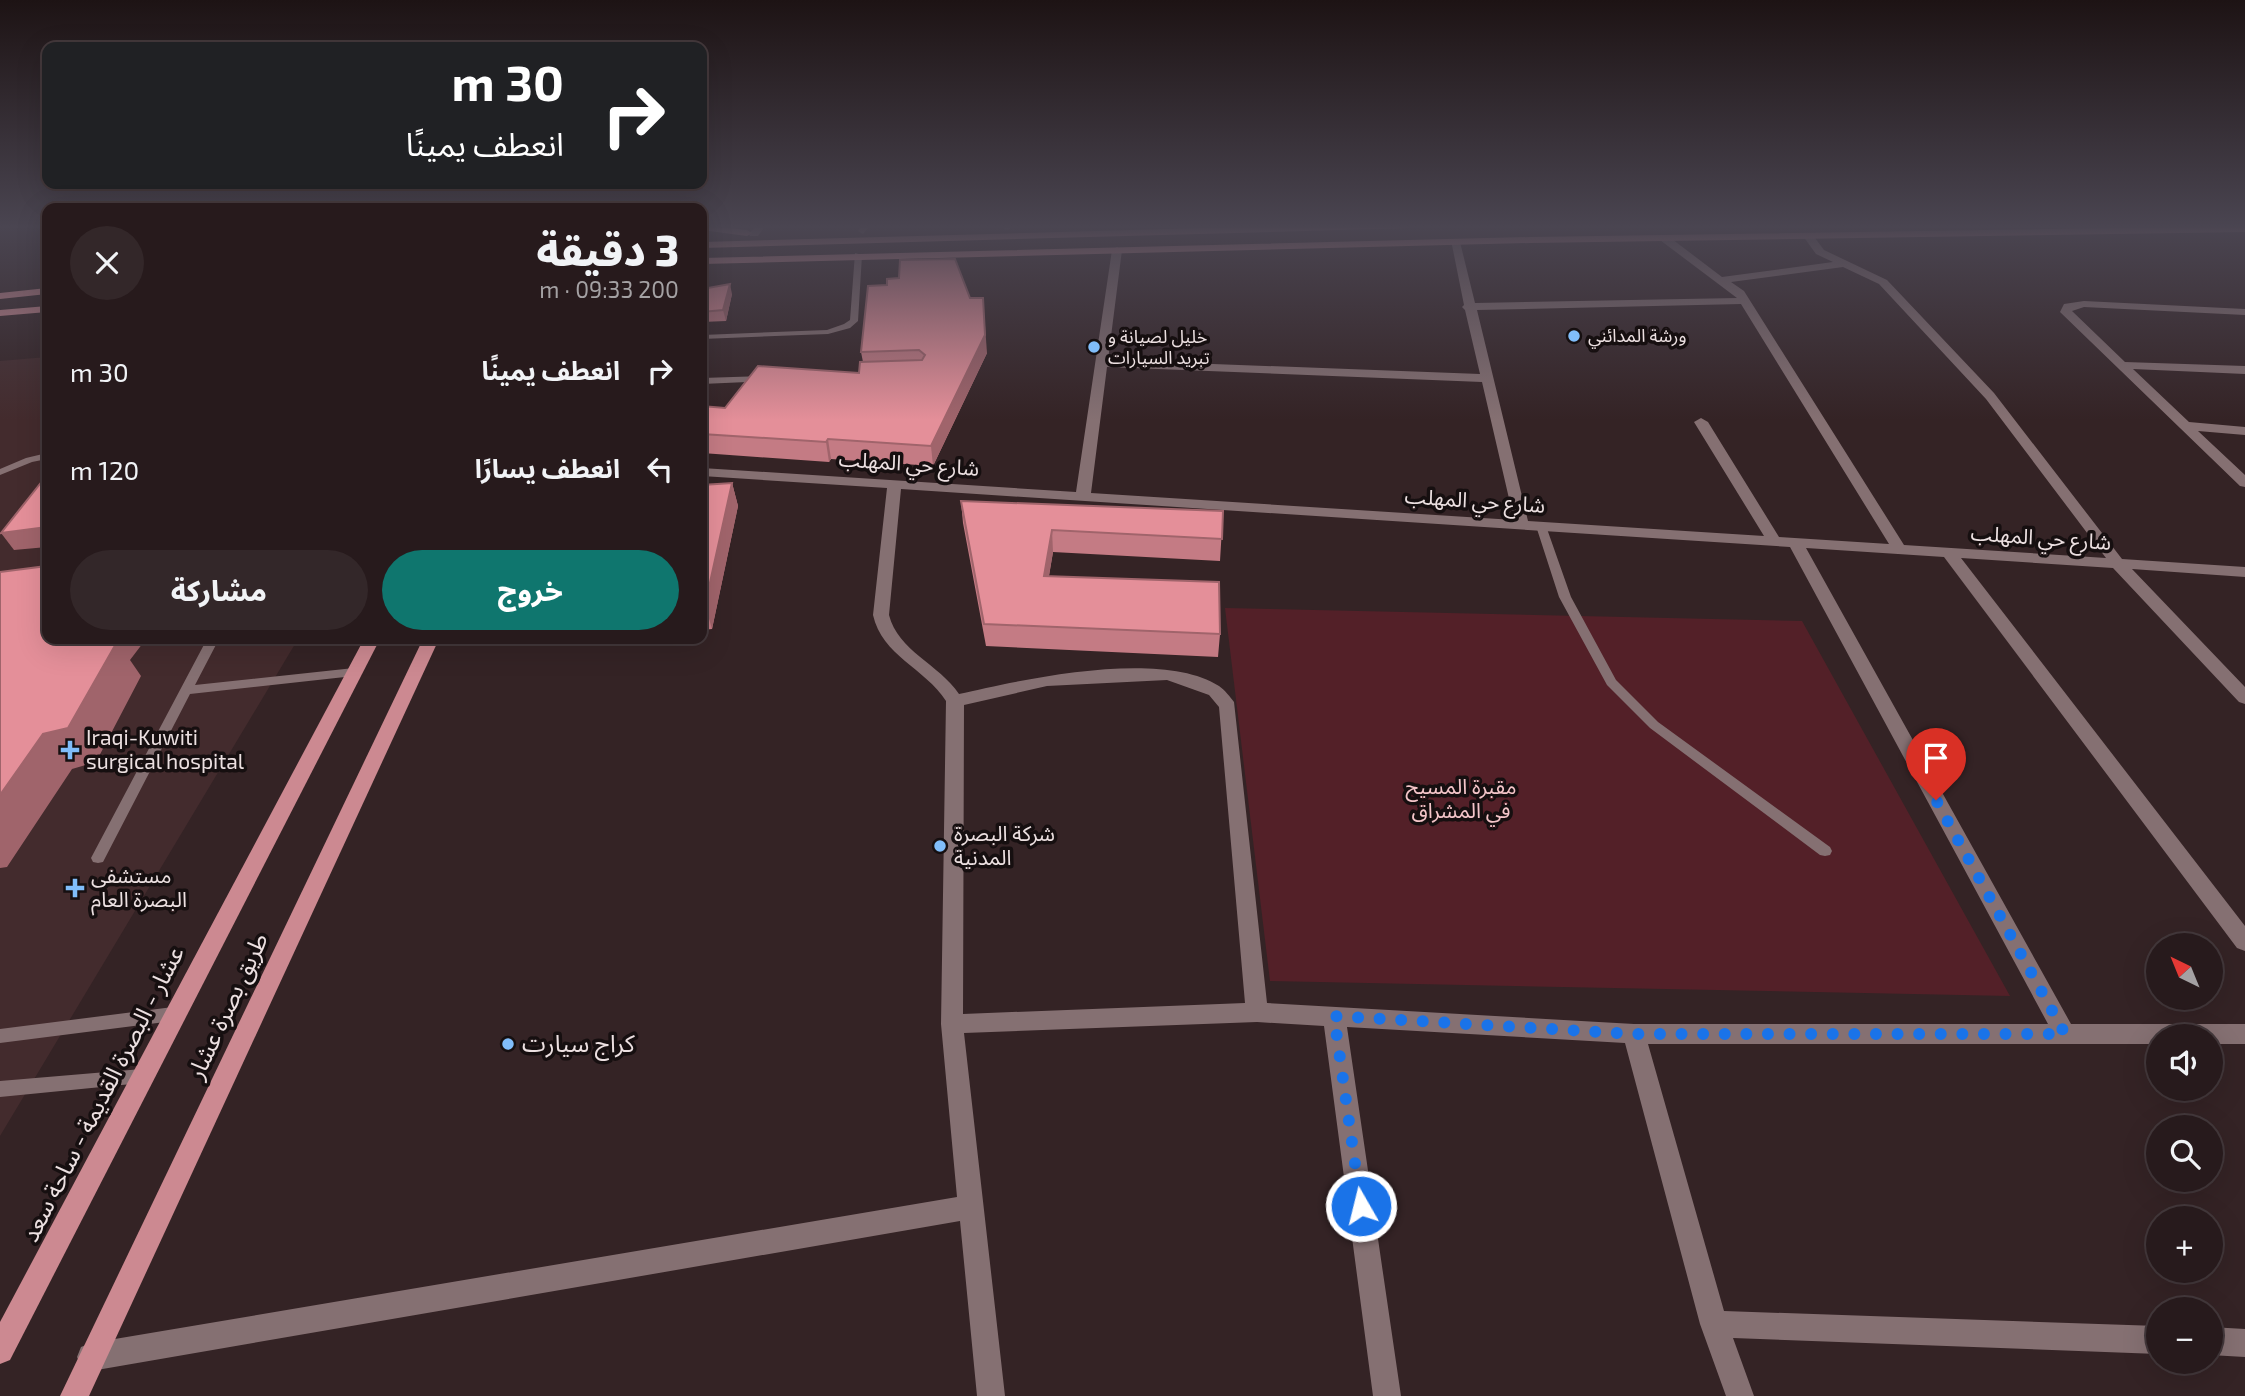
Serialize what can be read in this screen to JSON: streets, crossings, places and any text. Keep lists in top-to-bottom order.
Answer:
{
  "streets": {
    "main road": ["طريق بصرة عشار", "عشار - البصرة القديمة - ساحة سعد"],
    "street": ["شارع حي المهلب"]
  },
  "parks": ["مقبرة المسيح في المشراق"],
  "places": {
    "other": [
      "ورشة المدائني",
      "خليل لصيانة و تبريد السيارات",
      "شركة البصرة المدنية",
      "كراج سيارت"
    ],
    "health": ["Iraqi-Kuwiti surgical hospital", "مستشفى البصرة العام"]
  },
  "north": "top left",
  "page": {
    "turn": ["30 m", "انعطف يمينًا"],
    "heading": ["3 دقيقة", "200 m · 09:33"],
    "list": [
      {
        "name": "انعطف يمينًا",
        "value": "30 m"
      },
      {
        "name": "انعطف يسارًا",
        "value": "120 m"
      }
    ],
    "buttons": ["خروج", "مشاركة"],
    "map_buttons": ["+", "−"]
  }
}
